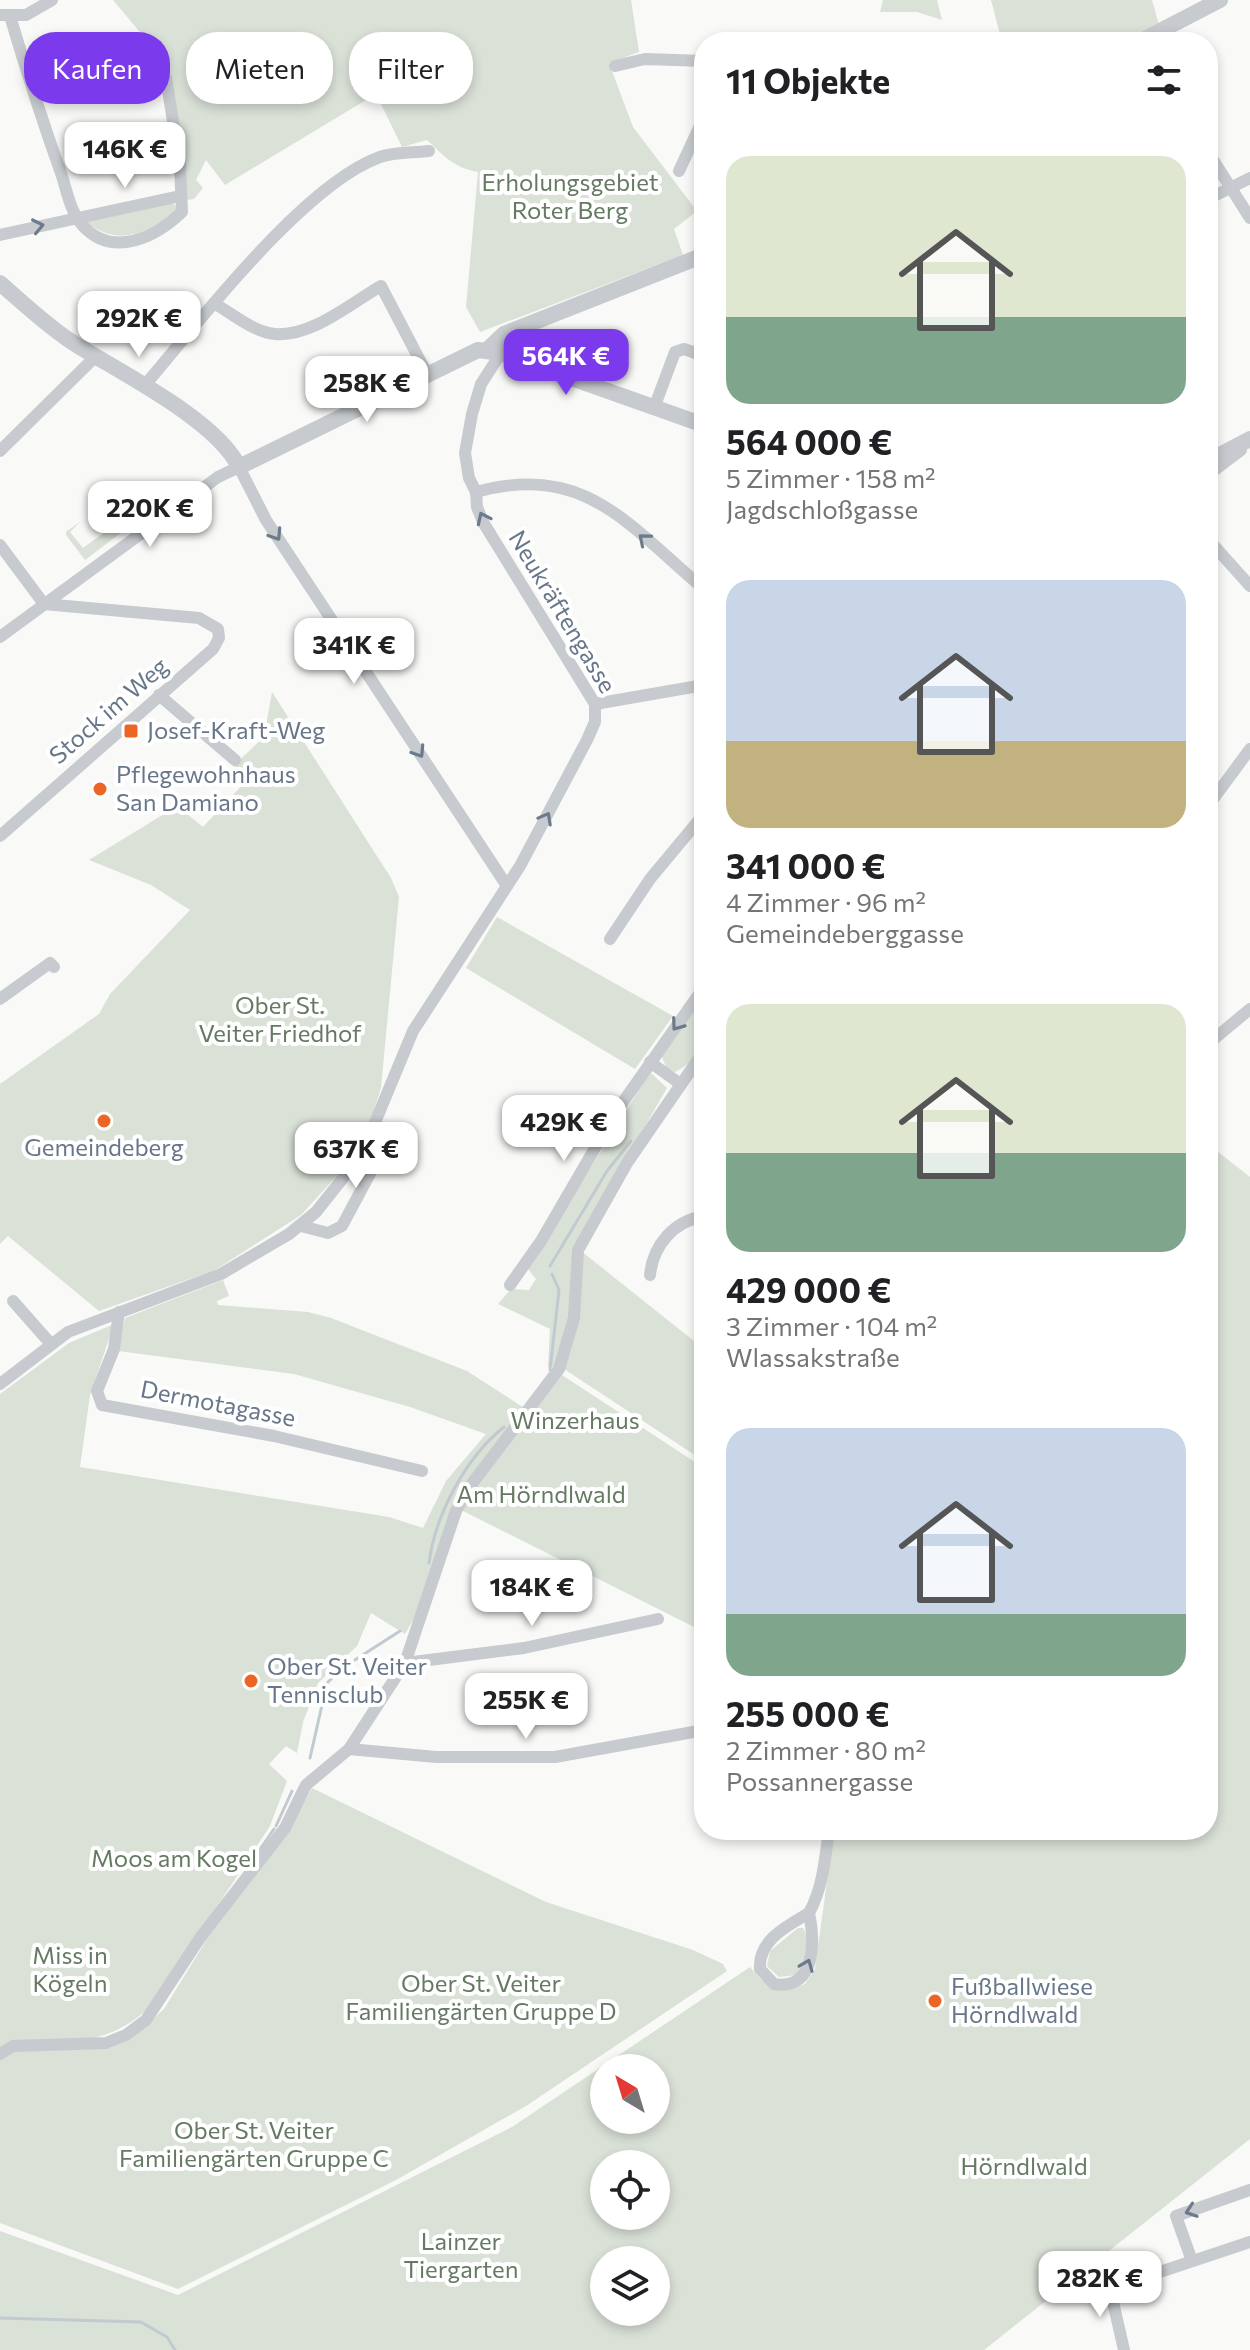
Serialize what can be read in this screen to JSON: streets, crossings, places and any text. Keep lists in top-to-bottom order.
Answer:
{
  "streets": {
    "street": ["Neukräftengasse", "Stock im Weg", "Dermotagasse"]
  },
  "crossings": [
    ["Neukräftengasse", "Dermotagasse"]
  ],
  "parks": [
    "Erholungsgebiet Roter Berg",
    "Ober St. Veiter Friedhof",
    "Winzerhaus",
    "Am Hörndlwald",
    "Moos am Kogel",
    "Miss in Kögeln",
    "Ober St. Veiter Familiengärten Gruppe D",
    "Ober St. Veiter Familiengärten Gruppe C",
    "Hörndlwald",
    "Lainzer Tiergarten"
  ],
  "places": {
    "transit": ["Josef-Kraft-Weg"],
    "other": [
      "Pflegewohnhaus San Damiano",
      "Gemeindeberg",
      "Ober St. Veiter Tennisclub",
      "Fußballwiese Hörndlwald"
    ]
  },
  "north": "top left",
  "page": {
    "chip": ["Kaufen", "Mieten", "Filter"],
    "heading": "11 Objekte",
    "price": [
      "146K €",
      "292K €",
      "564K €",
      "258K €",
      "220K €",
      "341K €",
      "429K €",
      "637K €",
      "184K €",
      "255K €",
      "282K €"
    ],
    "list": [
      {
        "name": "564 000 €",
        "note": "5 Zimmer · 158 m² · Jagdschloßgasse"
      },
      {
        "name": "341 000 €",
        "note": "4 Zimmer · 96 m² · Gemeindeberggasse"
      },
      {
        "name": "429 000 €",
        "note": "3 Zimmer · 104 m² · Wlassakstraße"
      },
      {
        "name": "255 000 €",
        "note": "2 Zimmer · 80 m² · Possannergasse"
      }
    ]
  }
}
